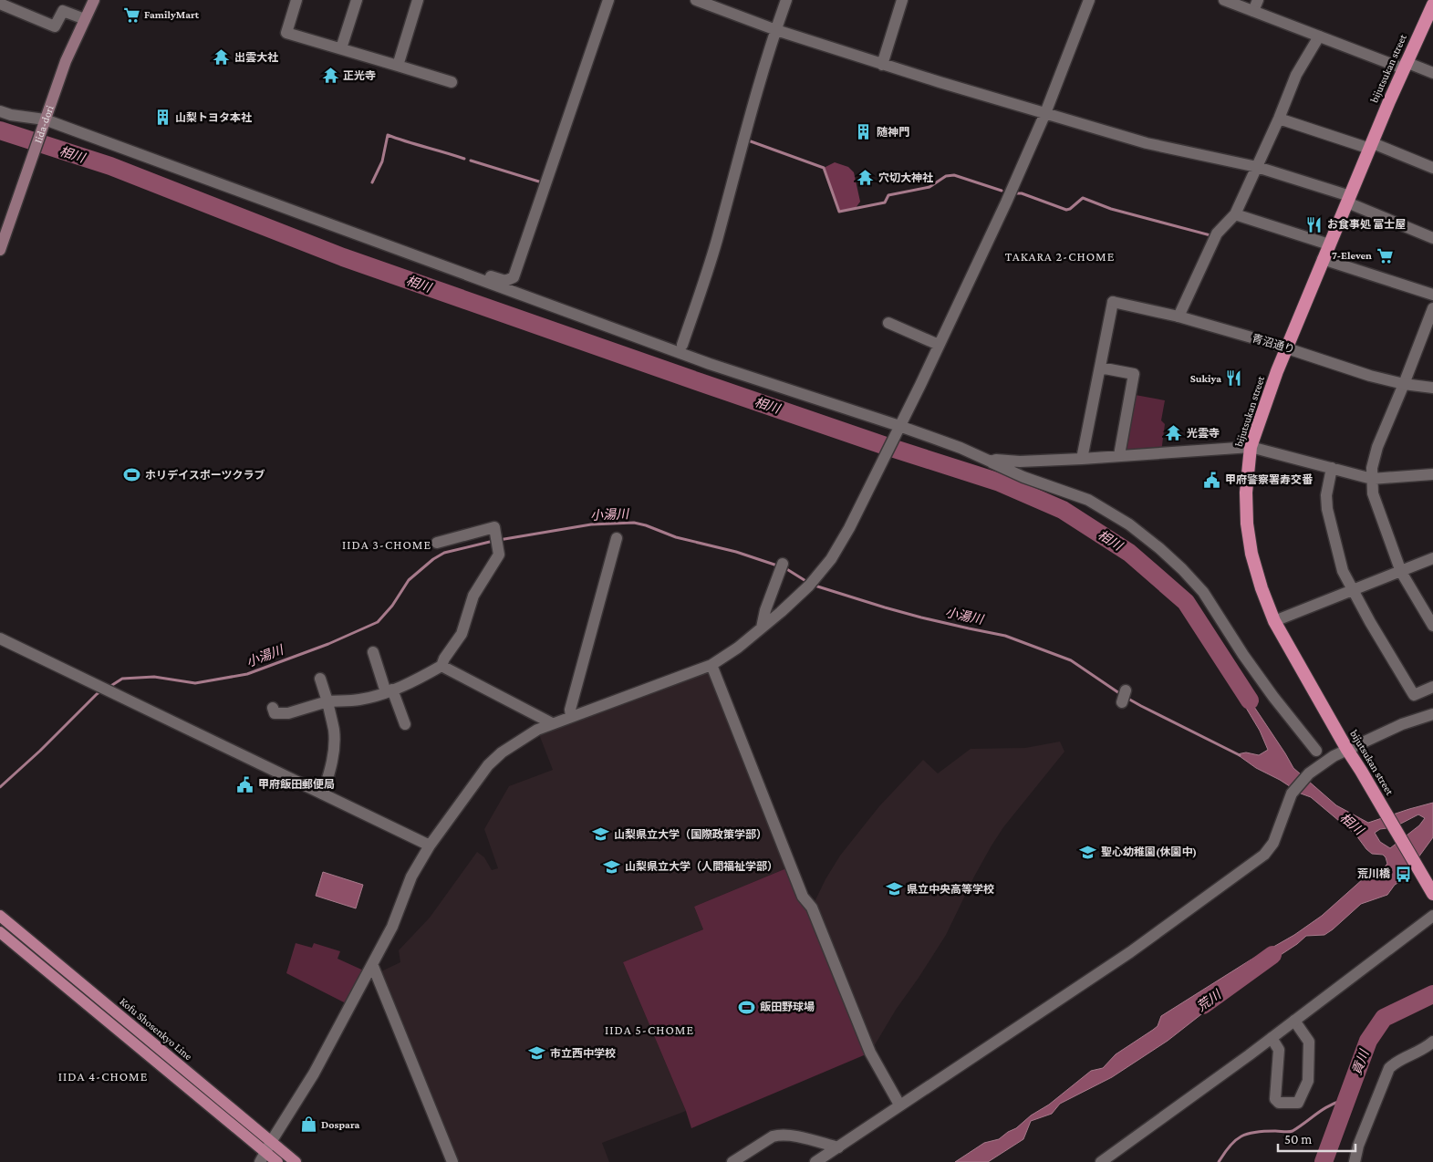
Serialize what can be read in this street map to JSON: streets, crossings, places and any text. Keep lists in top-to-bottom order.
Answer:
{
  "streets": {
    "highway": ["bijutsukan street"],
    "main road": ["Iida-dori", "Kofu Shosenkyo Line"],
    "street": ["青沼通り"]
  },
  "crossings": [
    ["bijutsukan street", "青沼通り"]
  ],
  "districts": [
    "TAKARA 2-CHOME",
    "IIDA 3-CHOME",
    "IIDA 5-CHOME",
    "IIDA 4-CHOME"
  ],
  "water": [
    "相川",
    "小湯川",
    "荒川",
    "貢川"
  ],
  "places": {
    "supermarket": ["FamilyMart", "7-Eleven"],
    "temple": [
      "出雲大社",
      "正光寺",
      "穴切大神社",
      "光雲寺"
    ],
    "building": ["山梨トヨタ本社", "随神門"],
    "restaurant": ["お食事処 富士屋", "Sukiya"],
    "sports": ["ホリデイスポーツクラブ", "飯田野球場"],
    "public building": ["甲府警察署寿交番", "甲府飯田郵便局"],
    "school or university": [
      "山梨県立大学（国際政策学部）",
      "聖心幼稚園(休園中)",
      "山梨県立大学（人間福祉学部）",
      "県立中央高等学校",
      "市立西中学校"
    ],
    "bus stop": ["荒川橋"],
    "shop": ["Dospara"]
  },
  "scale_bar": "50 m"
}
